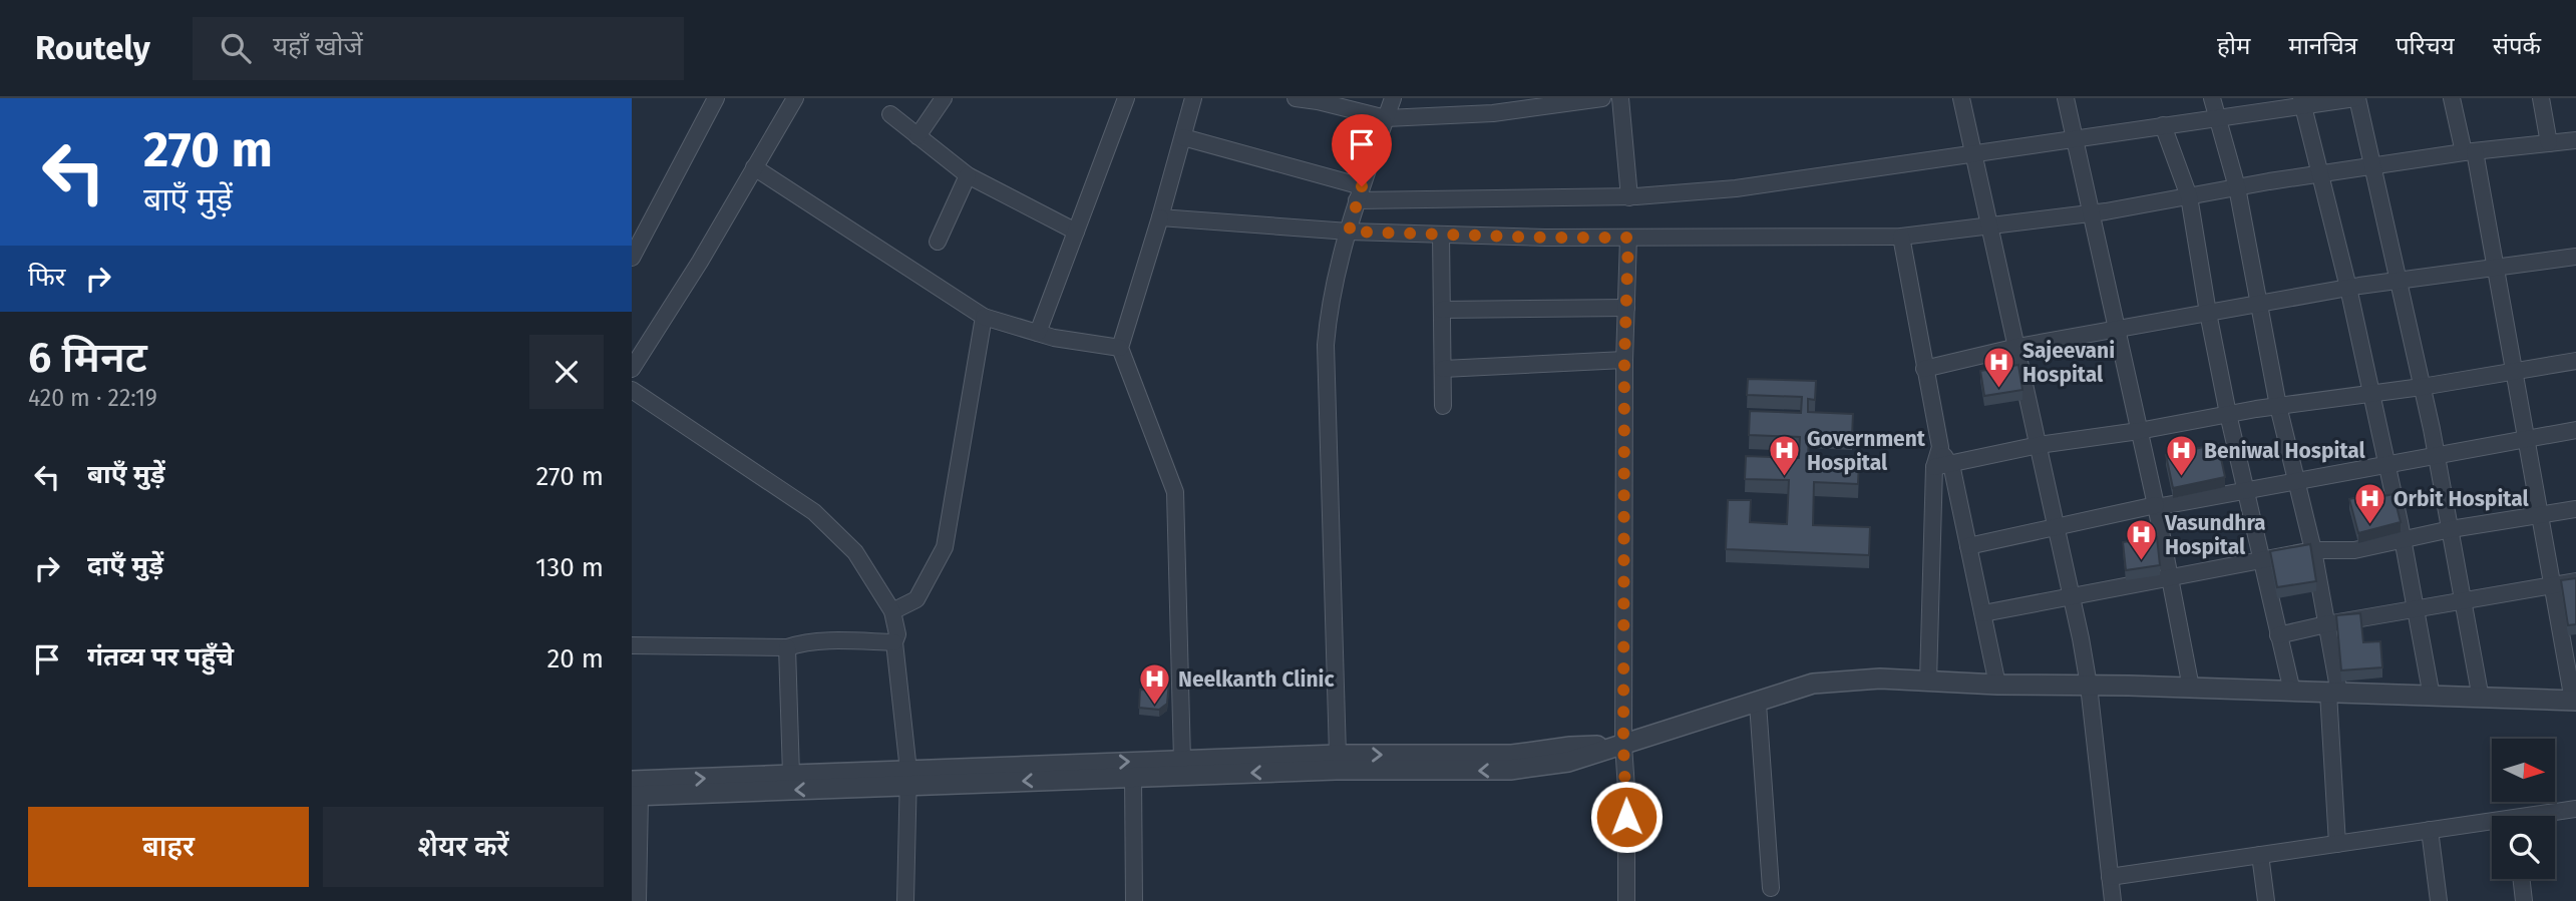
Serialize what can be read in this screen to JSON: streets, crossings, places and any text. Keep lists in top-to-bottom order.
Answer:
{
  "places": {
    "hospital": [
      "Sajeevani Hospital",
      "Government Hospital",
      "Beniwal Hospital",
      "Orbit Hospital",
      "Vasundhra Hospital",
      "Neelkanth Clinic"
    ]
  },
  "north": "right",
  "page": {
    "header": "Routely",
    "search": "यहाँ खोजें",
    "nav": [
      "होम",
      "मानचित्र",
      "परिचय",
      "संपर्क"
    ],
    "turn": ["270 m", "बाएँ मुड़ें"],
    "then": "फिर",
    "heading": ["6 मिनट", "420 m · 22:19"],
    "list": [
      {
        "name": "बाएँ मुड़ें",
        "value": "270 m"
      },
      {
        "name": "दाएँ मुड़ें",
        "value": "130 m"
      },
      {
        "name": "गंतव्य पर पहुँचे",
        "value": "20 m"
      }
    ],
    "buttons": ["बाहर", "शेयर करें"]
  }
}
